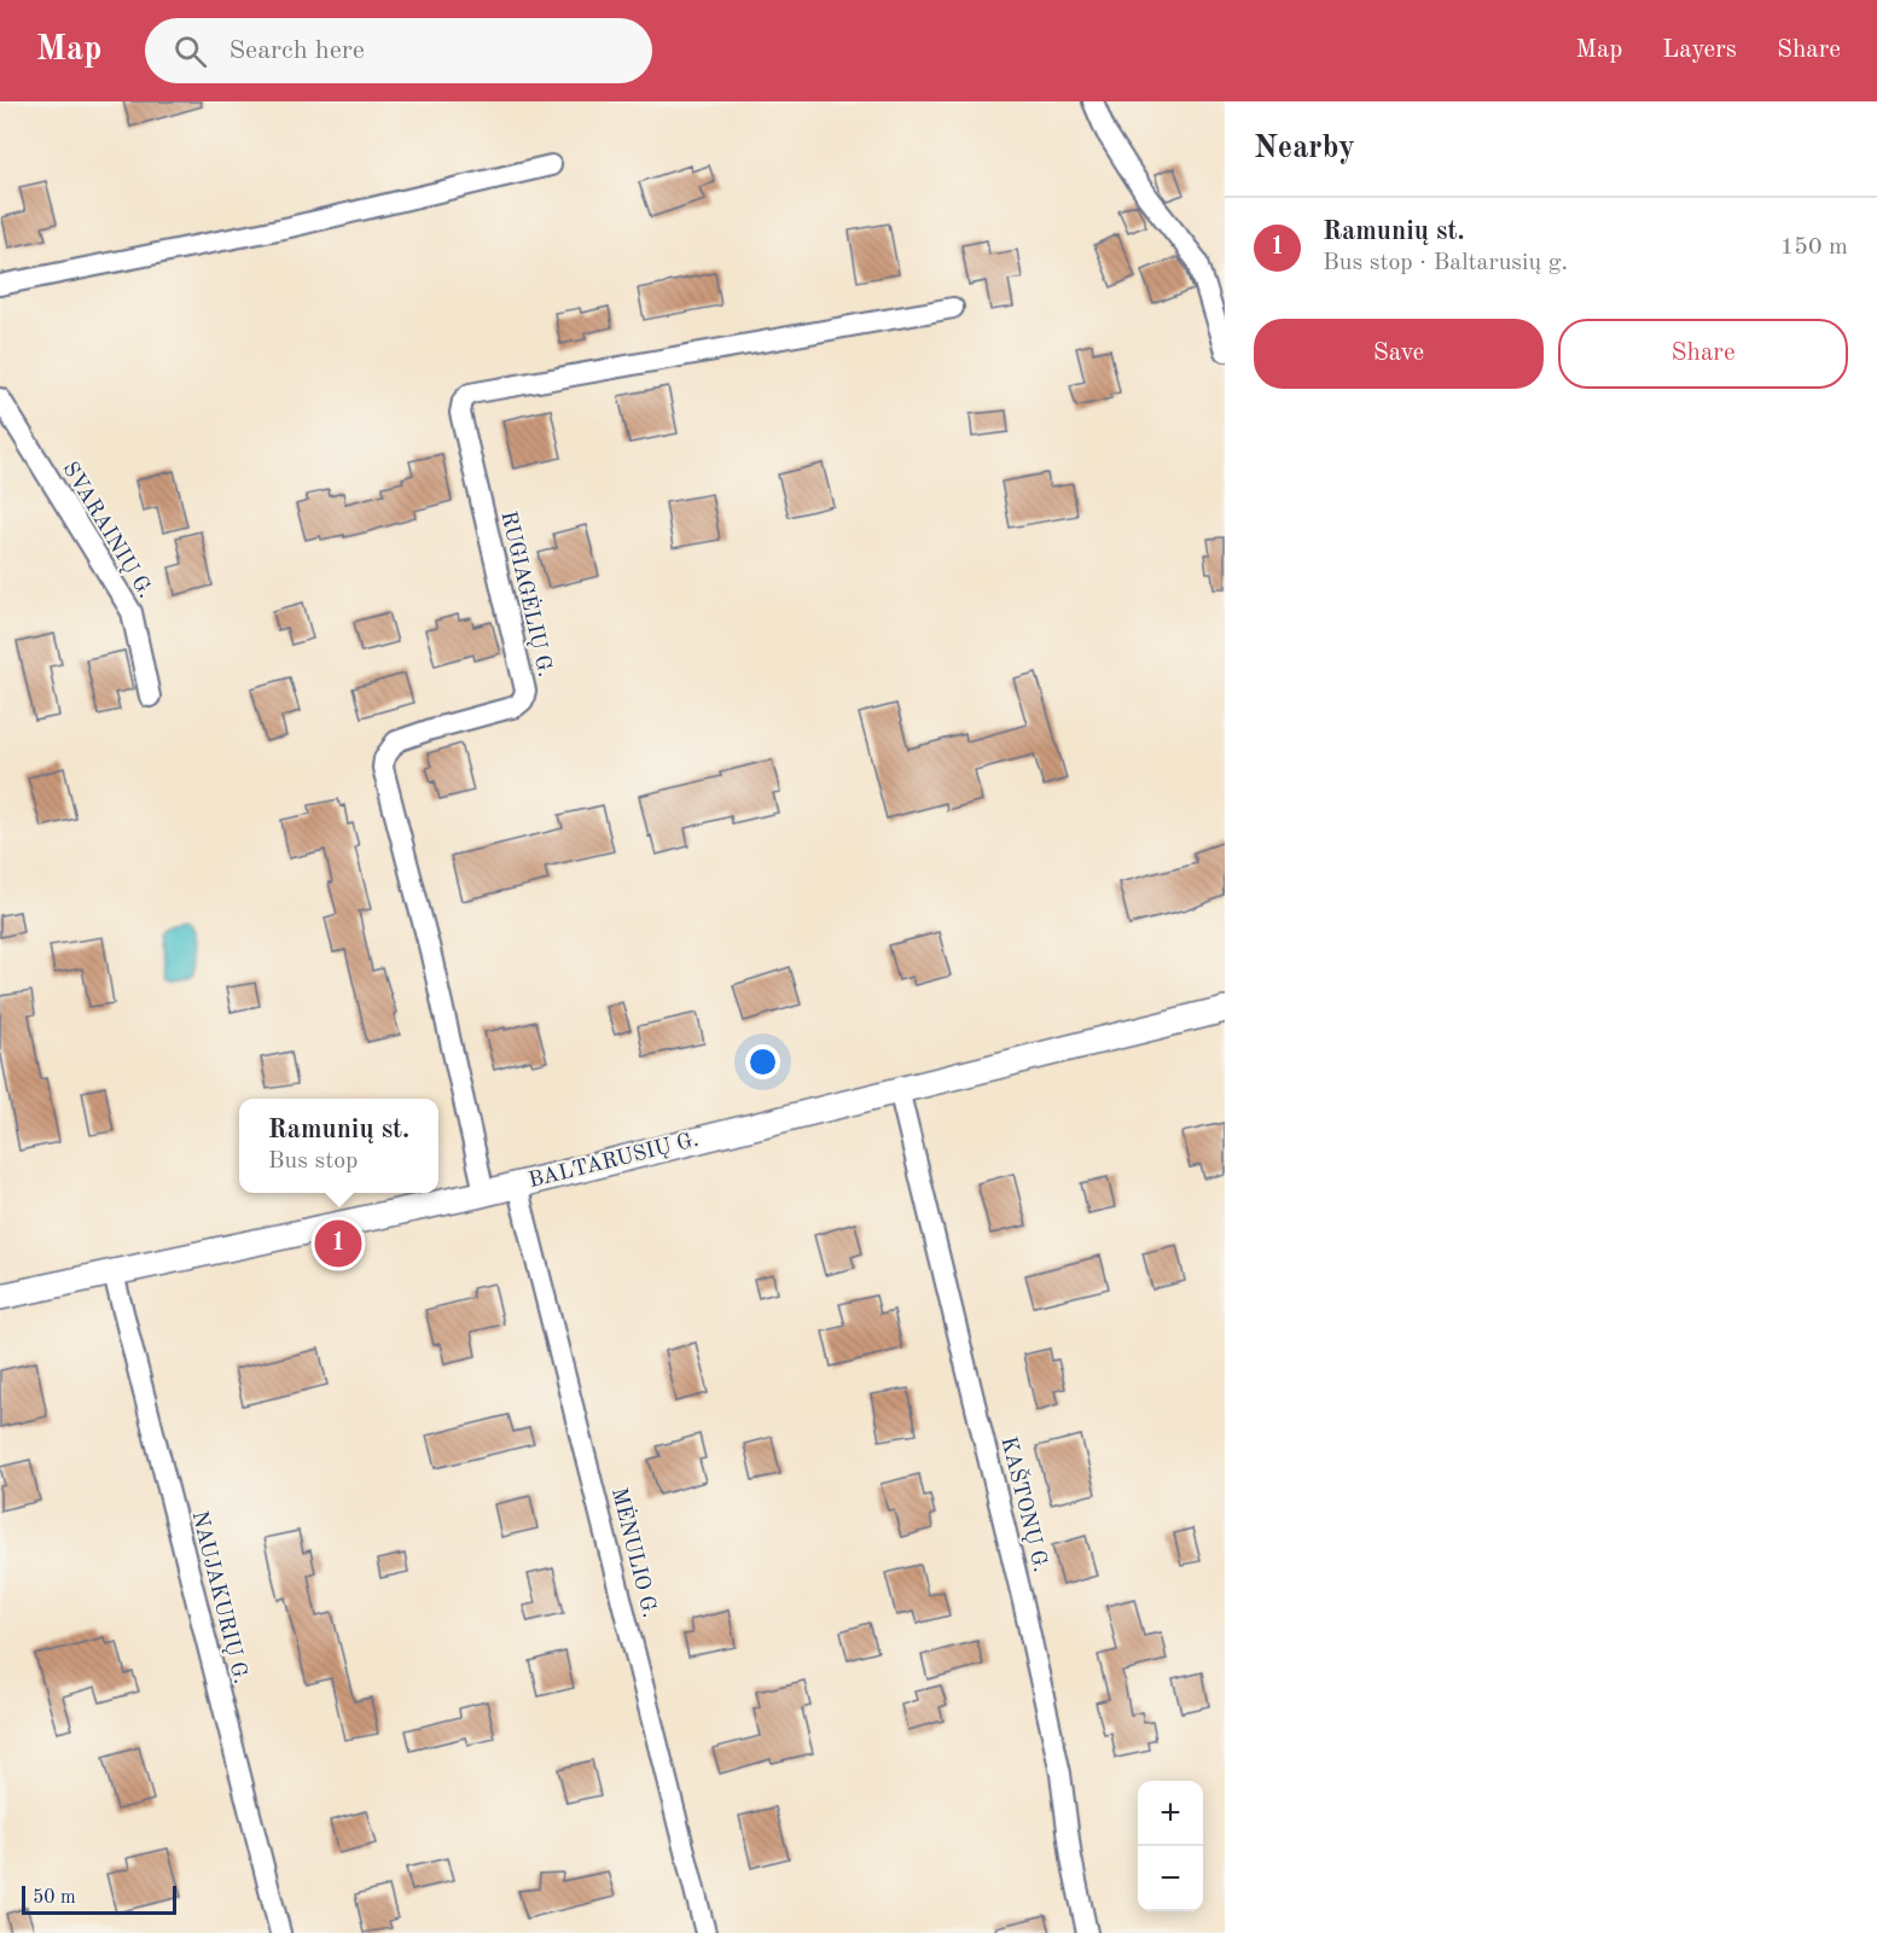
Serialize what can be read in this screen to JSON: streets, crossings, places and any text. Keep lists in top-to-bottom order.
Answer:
{
  "streets": {
    "main road": ["BALTARUSIŲ G."],
    "street": [
      "SVARAINIŲ G.",
      "RUGIAGĖLIŲ G.",
      "KAŠTONŲ G.",
      "MĖNULIO G.",
      "NAUJAKURIŲ G."
    ]
  },
  "crossings": [
    ["RUGIAGĖLIŲ G.", "BALTARUSIŲ G."],
    ["BALTARUSIŲ G.", "KAŠTONŲ G."],
    ["BALTARUSIŲ G.", "MĖNULIO G."],
    ["BALTARUSIŲ G.", "NAUJAKURIŲ G."]
  ],
  "scale_bar": "50 m",
  "page": {
    "header": "Map",
    "search": "Search here",
    "nav": ["Map", "Layers", "Share"],
    "heading": "Nearby",
    "list": [
      {
        "mark": "1",
        "name": "Ramunių st.",
        "note": "Bus stop · Baltarusių g.",
        "value": "150 m"
      }
    ],
    "buttons": ["Save", "Share"],
    "popup": ["Ramunių st.", "Bus stop"],
    "pins": "1",
    "map_buttons": ["+", "−"],
    "scale": "50 m"
  }
}
